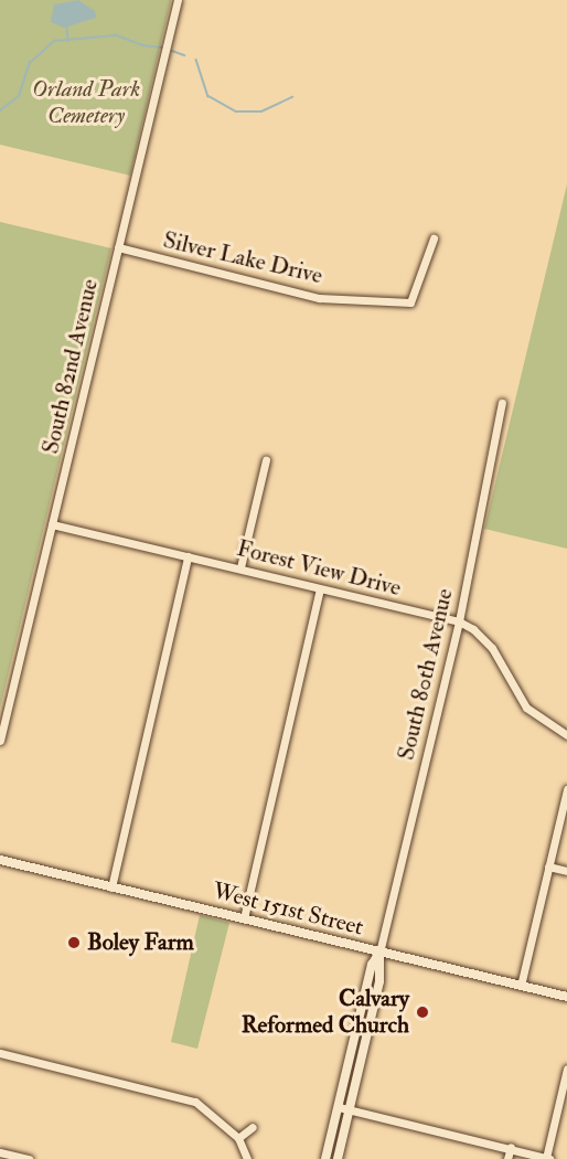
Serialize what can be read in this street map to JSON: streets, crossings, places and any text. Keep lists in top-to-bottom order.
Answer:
{
  "streets": {
    "street": [
      "Silver Lake Drive",
      "South 82nd Avenue",
      "Forest View Drive",
      "South 80th Avenue",
      "West 151st Street"
    ]
  },
  "crossings": [
    ["Silver Lake Drive", "South 82nd Avenue"],
    ["South 82nd Avenue", "Forest View Drive"],
    ["Forest View Drive", "South 80th Avenue"],
    ["South 80th Avenue", "West 151st Street"]
  ],
  "parks": ["Orland Park Cemetery"],
  "places": ["Boley Farm", "Calvary Reformed Church"]
}
